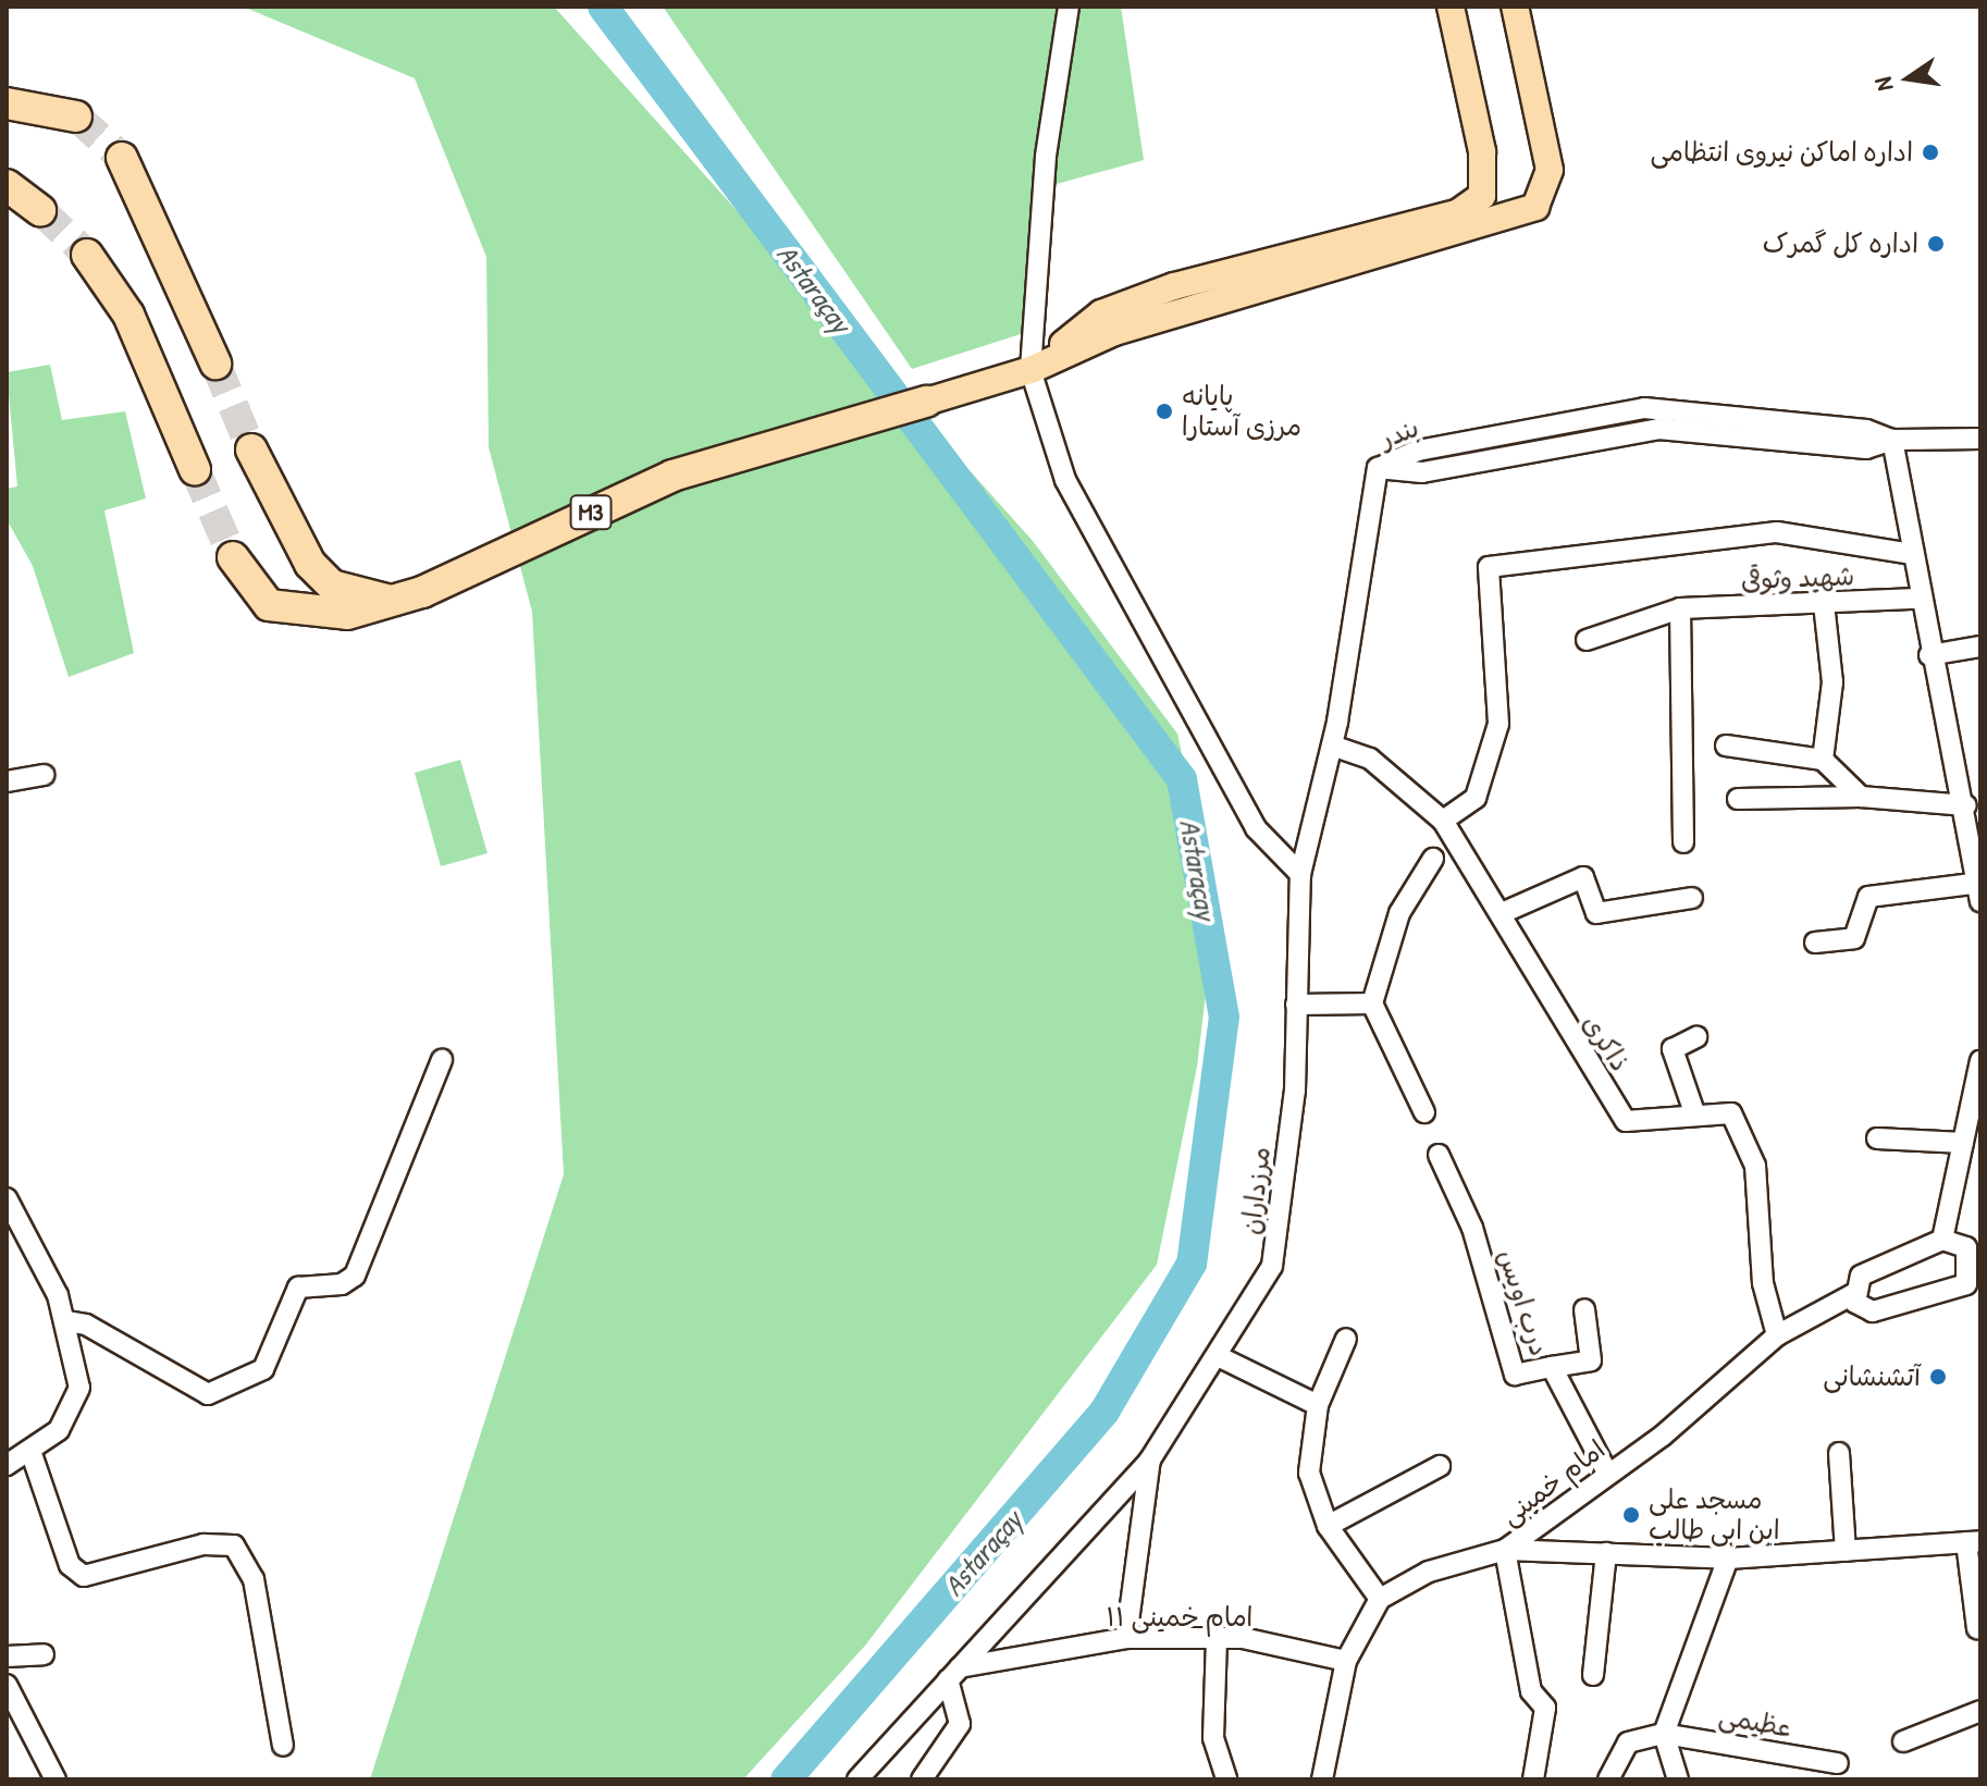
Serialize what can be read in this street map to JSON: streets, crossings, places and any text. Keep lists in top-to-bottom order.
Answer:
{
  "streets": {
    "highway": ["M3"],
    "street": [
      "بندر",
      "شهید وثوقی",
      "ذاکری",
      "مرزداران",
      "درب اویس",
      "امام خمینی",
      "امام خمینی ۱۱",
      "عظیمی"
    ]
  },
  "crossings": [
    ["بندر", "مرزداران"],
    ["ذاکری", "مرزداران"],
    ["ذاکری", "امام خمینی"],
    ["مرزداران", "امام خمینی ۱۱"],
    ["درب اویس", "امام خمینی"]
  ],
  "water": ["Astaraçay"],
  "places": [
    "اداره اماکن نیروی انتظامی",
    "اداره کل گمرک",
    "پایانه مرزی آستارا",
    "آتشنشانی",
    "مسجد علی ابن ابی طالب"
  ],
  "north": "left"
}
